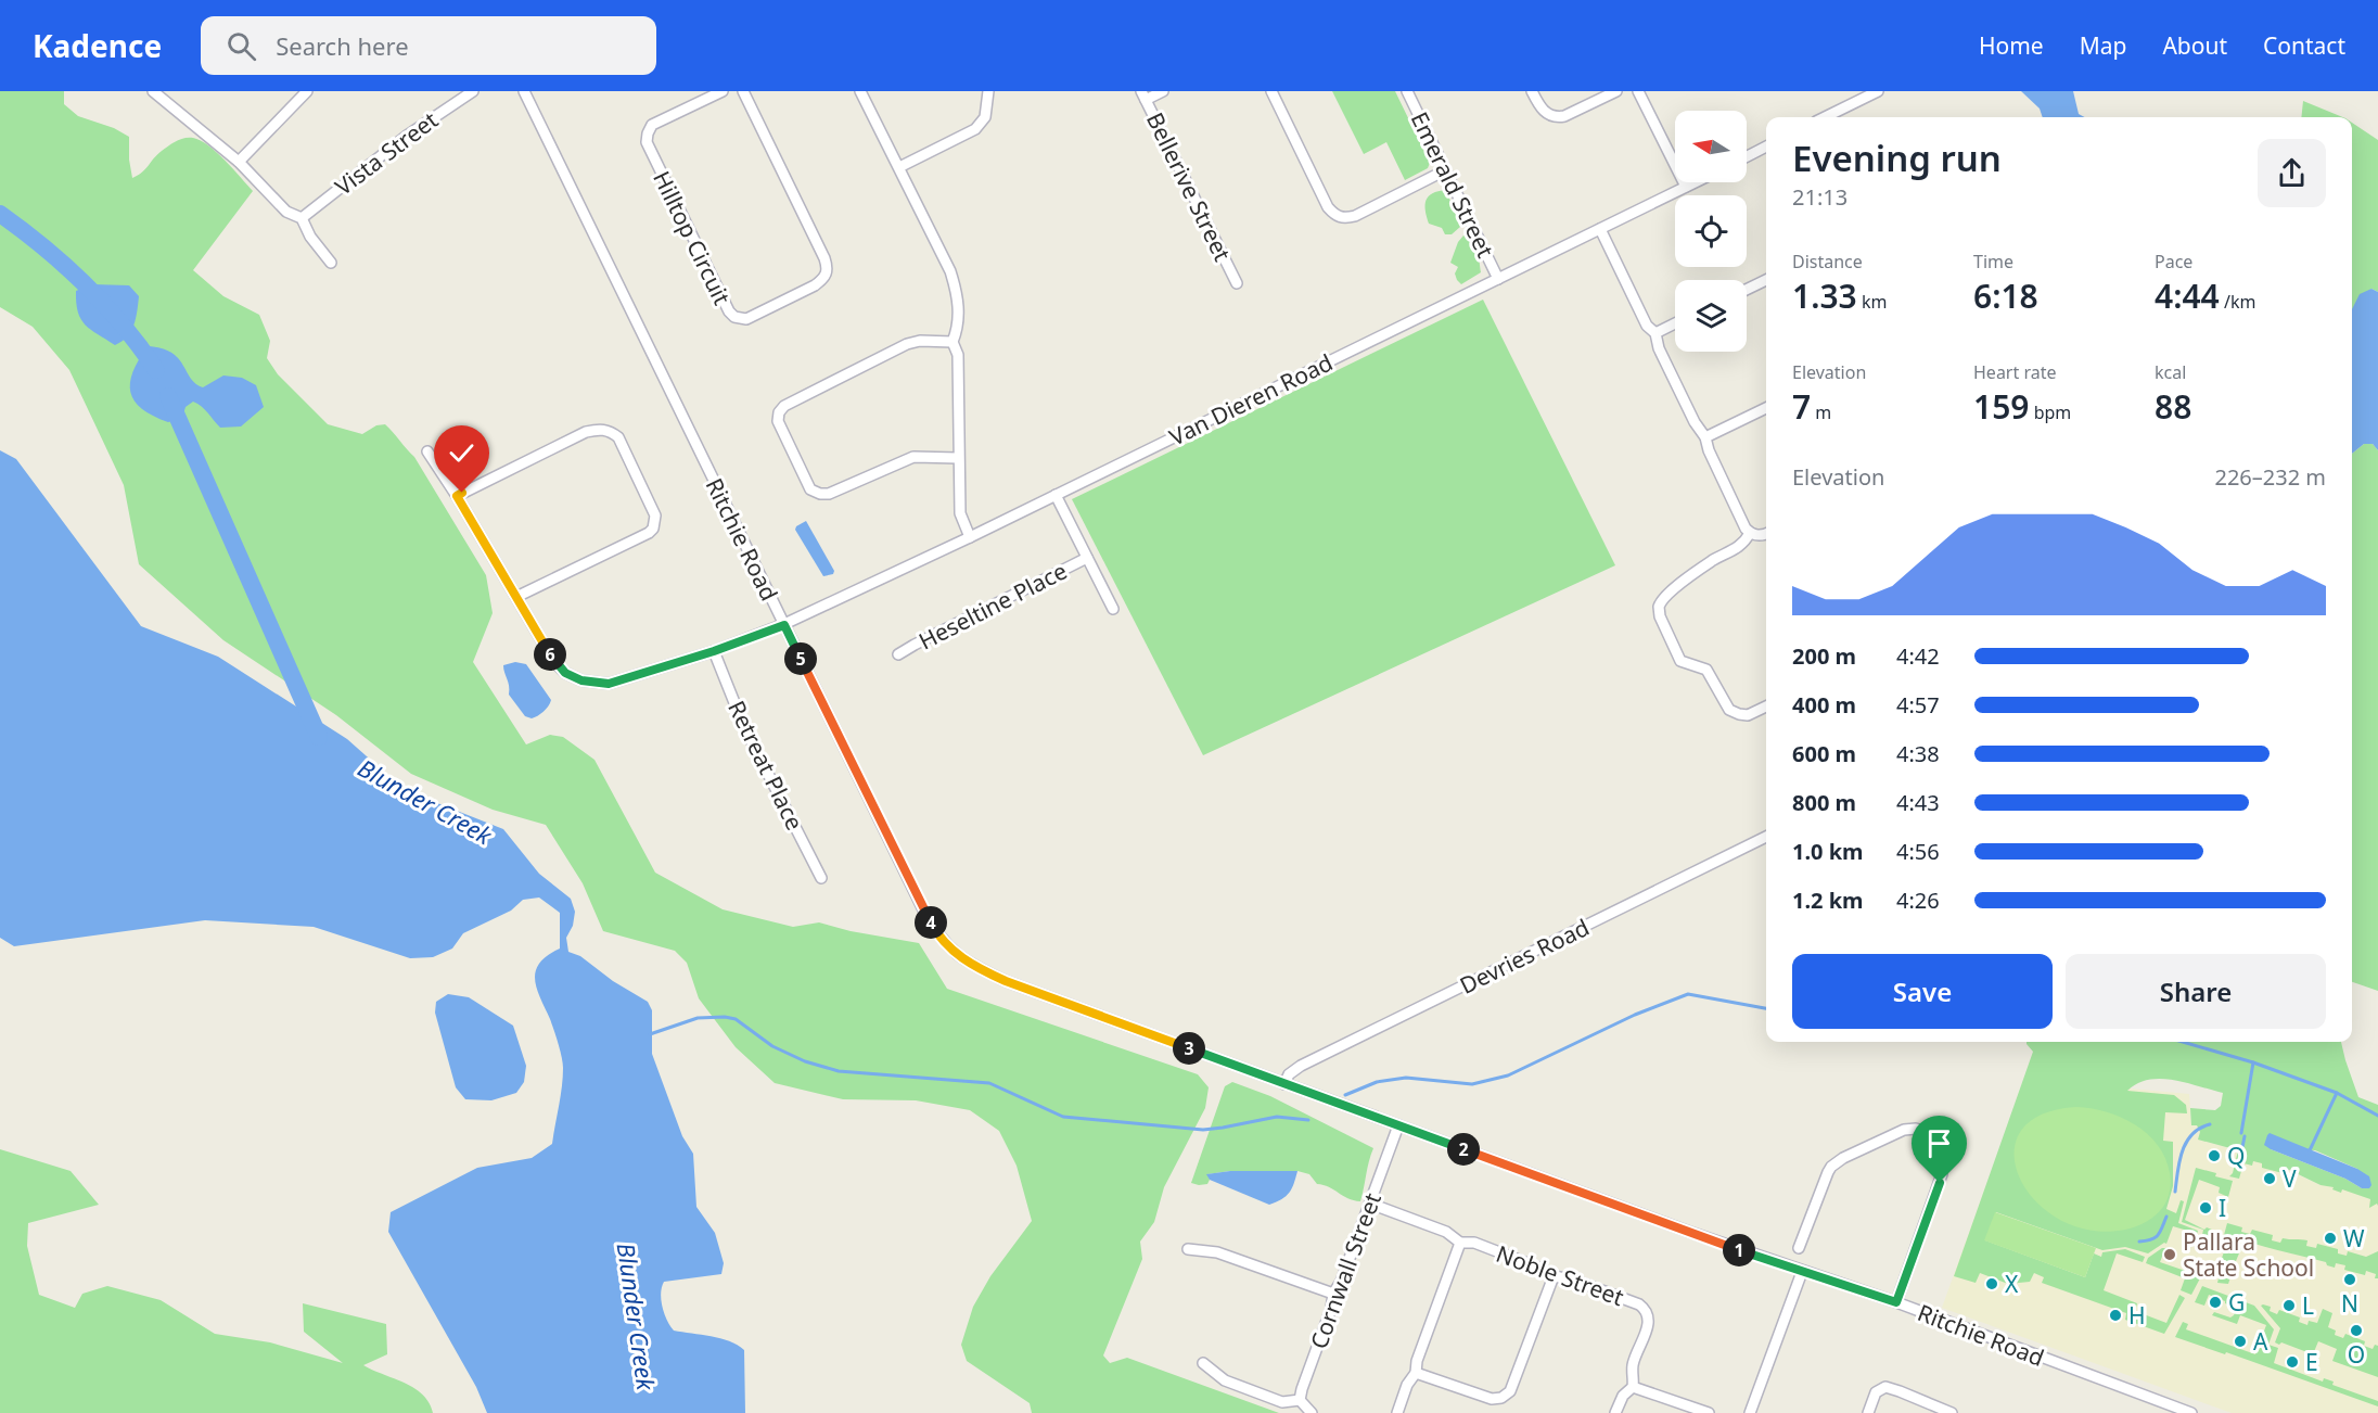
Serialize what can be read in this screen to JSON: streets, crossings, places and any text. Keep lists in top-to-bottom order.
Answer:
{
  "streets": {
    "street": [
      "Vista Street",
      "Emerald Street",
      "Bellerive Street",
      "Hilltop Circuit",
      "Van Dieren Road",
      "Ritchie Road",
      "Heseltine Place",
      "Retreat Place",
      "Devries Road",
      "Cornwall Street",
      "Noble Street"
    ]
  },
  "crossings": [
    ["Emerald Street", "Van Dieren Road"],
    ["Van Dieren Road", "Ritchie Road"],
    ["Van Dieren Road", "Retreat Place"],
    ["Ritchie Road", "Devries Road"],
    ["Ritchie Road", "Cornwall Street"],
    ["Cornwall Street", "Noble Street"]
  ],
  "water": ["Blunder Creek"],
  "places": [
    "Q",
    "V",
    "I",
    "W",
    "Pallara State School",
    "N",
    "X",
    "G",
    "L",
    "H",
    "O",
    "A",
    "E"
  ],
  "north": "left",
  "page": {
    "header": "Kadence",
    "search": "Search here",
    "nav": [
      "Home",
      "Map",
      "About",
      "Contact"
    ],
    "heading": ["Evening run", "21:13"],
    "stats": [
      ["Distance", "1.33 km"],
      ["Time", "6:18"],
      ["Pace", "4:44 /km"],
      ["Elevation", "7 m"],
      ["Heart rate", "159 bpm"],
      ["kcal", "88"]
    ],
    "chart": ["Elevation", "226–232 m"],
    "list": [
      {
        "name": "200 m",
        "note": "4:42"
      },
      {
        "name": "400 m",
        "note": "4:57"
      },
      {
        "name": "600 m",
        "note": "4:38"
      },
      {
        "name": "800 m",
        "note": "4:43"
      },
      {
        "name": "1.0 km",
        "note": "4:56"
      },
      {
        "name": "1.2 km",
        "note": "4:26"
      }
    ],
    "pins": [
      "6",
      "5",
      "4",
      "3",
      "2",
      "1"
    ],
    "buttons": ["Save", "Share"]
  }
}
